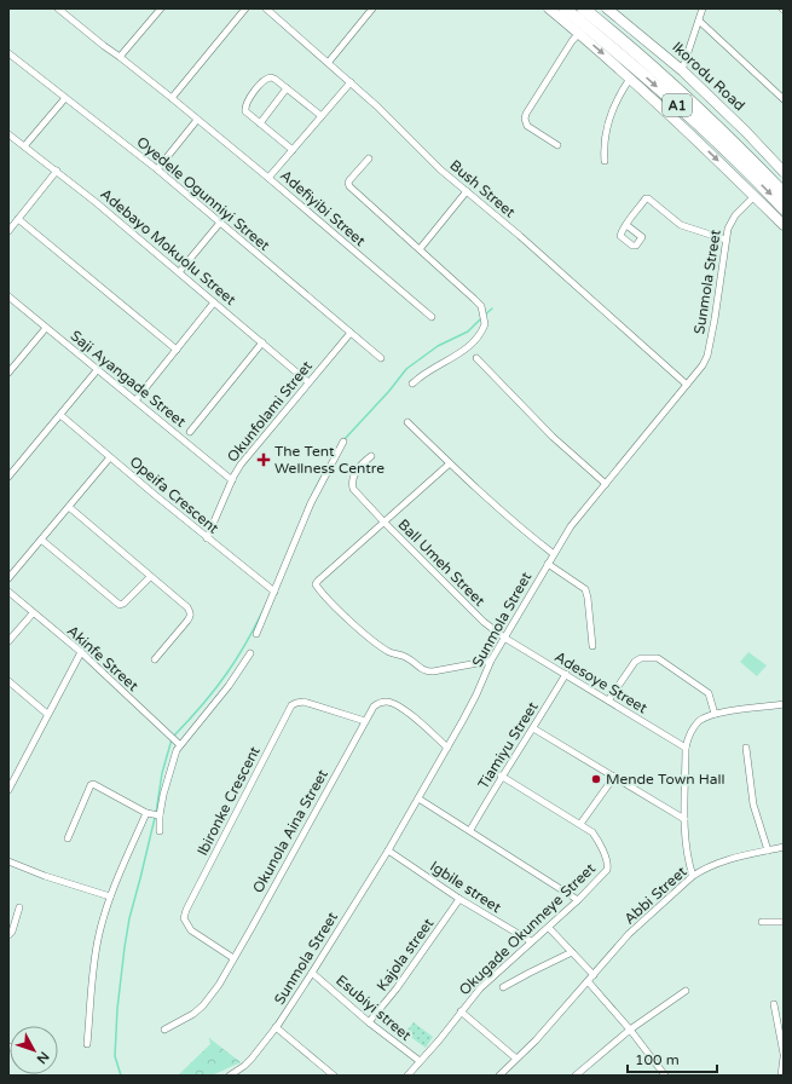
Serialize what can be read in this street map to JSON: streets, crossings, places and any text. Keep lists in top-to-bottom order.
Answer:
{
  "streets": {
    "highway": ["A1"],
    "main road": ["Ikorodu Road"],
    "street": [
      "Bush Street",
      "Oyedele Ogunniyi Street",
      "Adefiyibi Street",
      "Adebayo Mokuolu Street",
      "Sunmola Street",
      "Saji Ayangade Street",
      "Okunfolami Street",
      "Opeifa Crescent",
      "Ball Umeh Street",
      "Akinfe Street",
      "Adesoye Street",
      "Tiamiyu Street",
      "Ibironke Crescent",
      "Okunola Aina Street",
      "Igbile street",
      "Abbi Street",
      "Okugade Okunneye Street",
      "Kajola street",
      "Esubiyi street"
    ]
  },
  "crossings": [
    ["Bush Street", "Sunmola Street"],
    ["Oyedele Ogunniyi Street", "Okunfolami Street"],
    ["Adebayo Mokuolu Street", "Okunfolami Street"],
    ["Sunmola Street", "Ball Umeh Street"],
    ["Sunmola Street", "Adesoye Street"],
    ["Sunmola Street", "Okunola Aina Street"],
    ["Sunmola Street", "Igbile street"],
    ["Sunmola Street", "Esubiyi street"],
    ["Saji Ayangade Street", "Okunfolami Street"],
    ["Okunfolami Street", "Opeifa Crescent"],
    ["Ball Umeh Street", "Adesoye Street"],
    ["Adesoye Street", "Tiamiyu Street"],
    ["Tiamiyu Street", "Okugade Okunneye Street"],
    ["Ibironke Crescent", "Okunola Aina Street"],
    ["Igbile street", "Okugade Okunneye Street"],
    ["Igbile street", "Kajola street"],
    ["Okugade Okunneye Street", "Esubiyi street"],
    ["Kajola street", "Esubiyi street"]
  ],
  "places": {
    "health": ["The Tent Wellness Centre"],
    "other": ["Mende Town Hall"]
  },
  "scale_bar": "100 m",
  "north": "bottom right"
}
